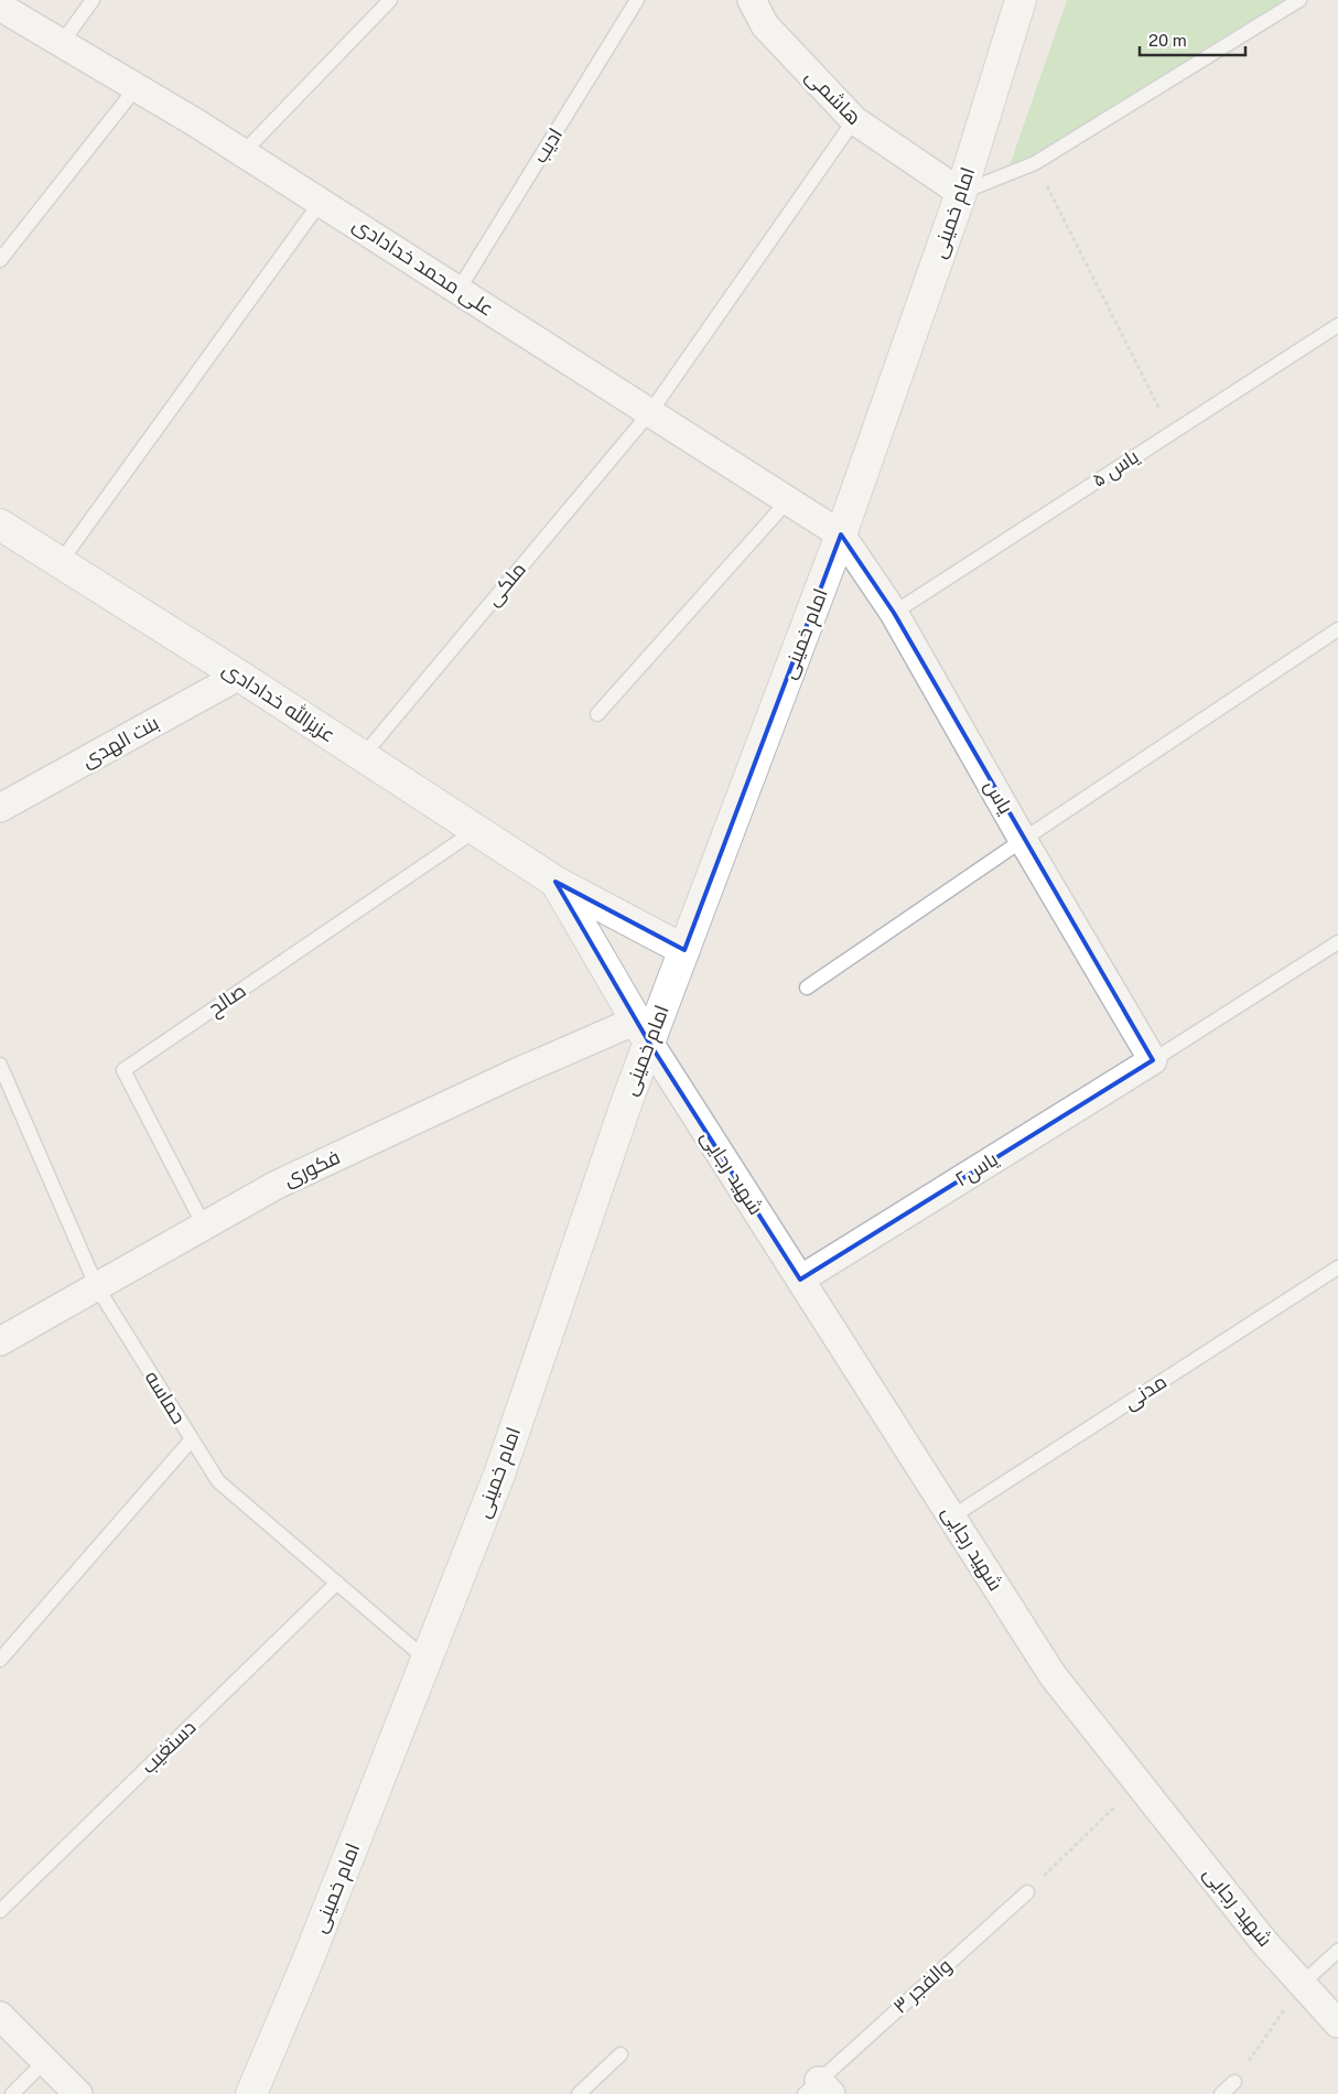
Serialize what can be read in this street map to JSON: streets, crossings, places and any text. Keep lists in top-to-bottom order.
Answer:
{
  "streets": {
    "main road": ["امام خمینی", "عزیزالله خدادادی"],
    "street": [
      "هاشمی",
      "علی محمد خدادادی",
      "بنت الهدی",
      "یاس",
      "فکوری",
      "یاس۲",
      "شهید رجایی"
    ],
    "lane": [
      "ادیب",
      "یاس ۵",
      "ملکی",
      "صالح",
      "مدنی",
      "حماسه",
      "دستغیب",
      "والفجر ۳"
    ]
  },
  "crossings": [
    ["هاشمی", "امام خمینی"],
    ["هاشمی", "ملکی"],
    ["ادیب", "علی محمد خدادادی"],
    ["امام خمینی", "علی محمد خدادادی"],
    ["امام خمینی", "عزیزالله خدادادی"],
    ["امام خمینی", "یاس"],
    ["امام خمینی", "فکوری"],
    ["امام خمینی", "شهید رجایی"],
    ["امام خمینی", "حماسه"],
    ["علی محمد خدادادی", "ملکی"],
    ["علی محمد خدادادی", "یاس"],
    ["یاس ۵", "یاس"],
    ["ملکی", "عزیزالله خدادادی"],
    ["عزیزالله خدادادی", "بنت الهدی"],
    ["عزیزالله خدادادی", "صالح"],
    ["یاس", "یاس۲"],
    ["صالح", "فکوری"],
    ["فکوری", "شهید رجایی"],
    ["فکوری", "حماسه"],
    ["یاس۲", "شهید رجایی"],
    ["شهید رجایی", "مدنی"],
    ["حماسه", "دستغیب"]
  ],
  "scale_bar": "20 m"
}
